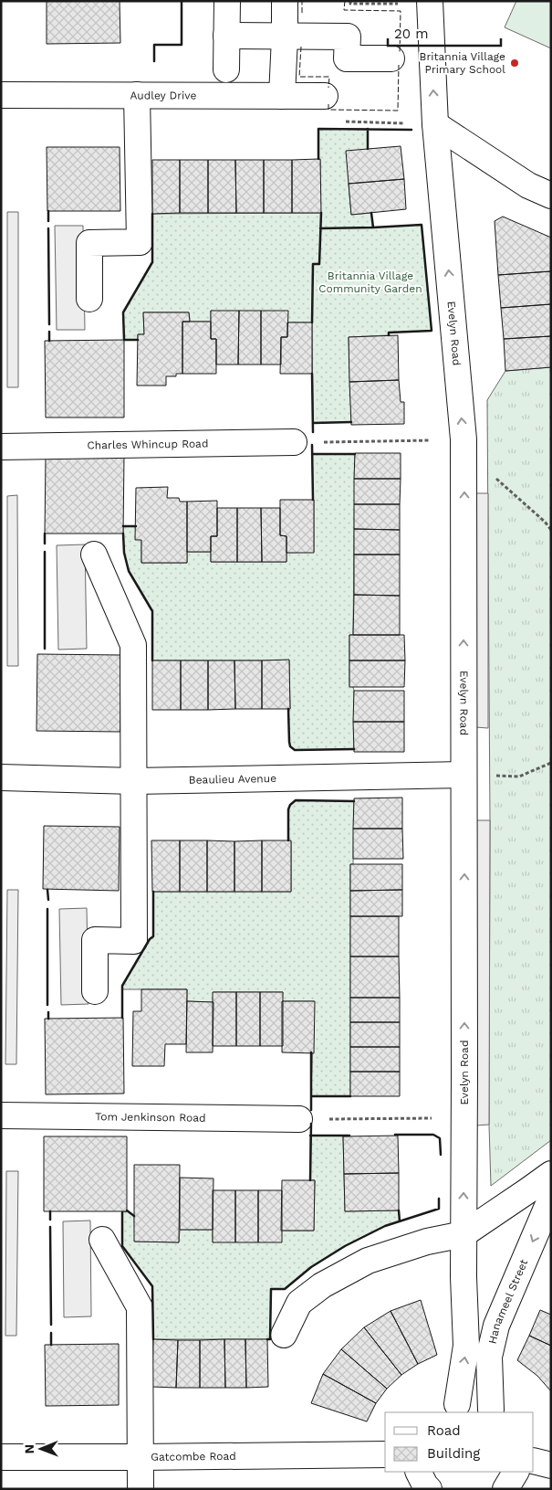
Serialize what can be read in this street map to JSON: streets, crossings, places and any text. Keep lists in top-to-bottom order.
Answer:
{
  "streets": {
    "street": [
      "Audley Drive",
      "Evelyn Road",
      "Charles Whincup Road",
      "Beaulieu Avenue",
      "Tom Jenkinson Road",
      "Hanameel Street",
      "Gatcombe Road"
    ]
  },
  "crossings": [
    ["Evelyn Road", "Beaulieu Avenue"]
  ],
  "one_way": ["Evelyn Road", "Hanameel Street"],
  "parks": ["Britannia Village Community Garden"],
  "places": ["Britannia Village Primary School"],
  "legend": ["Road", "Building"],
  "scale_bar": "20 m",
  "north": "left"
}
